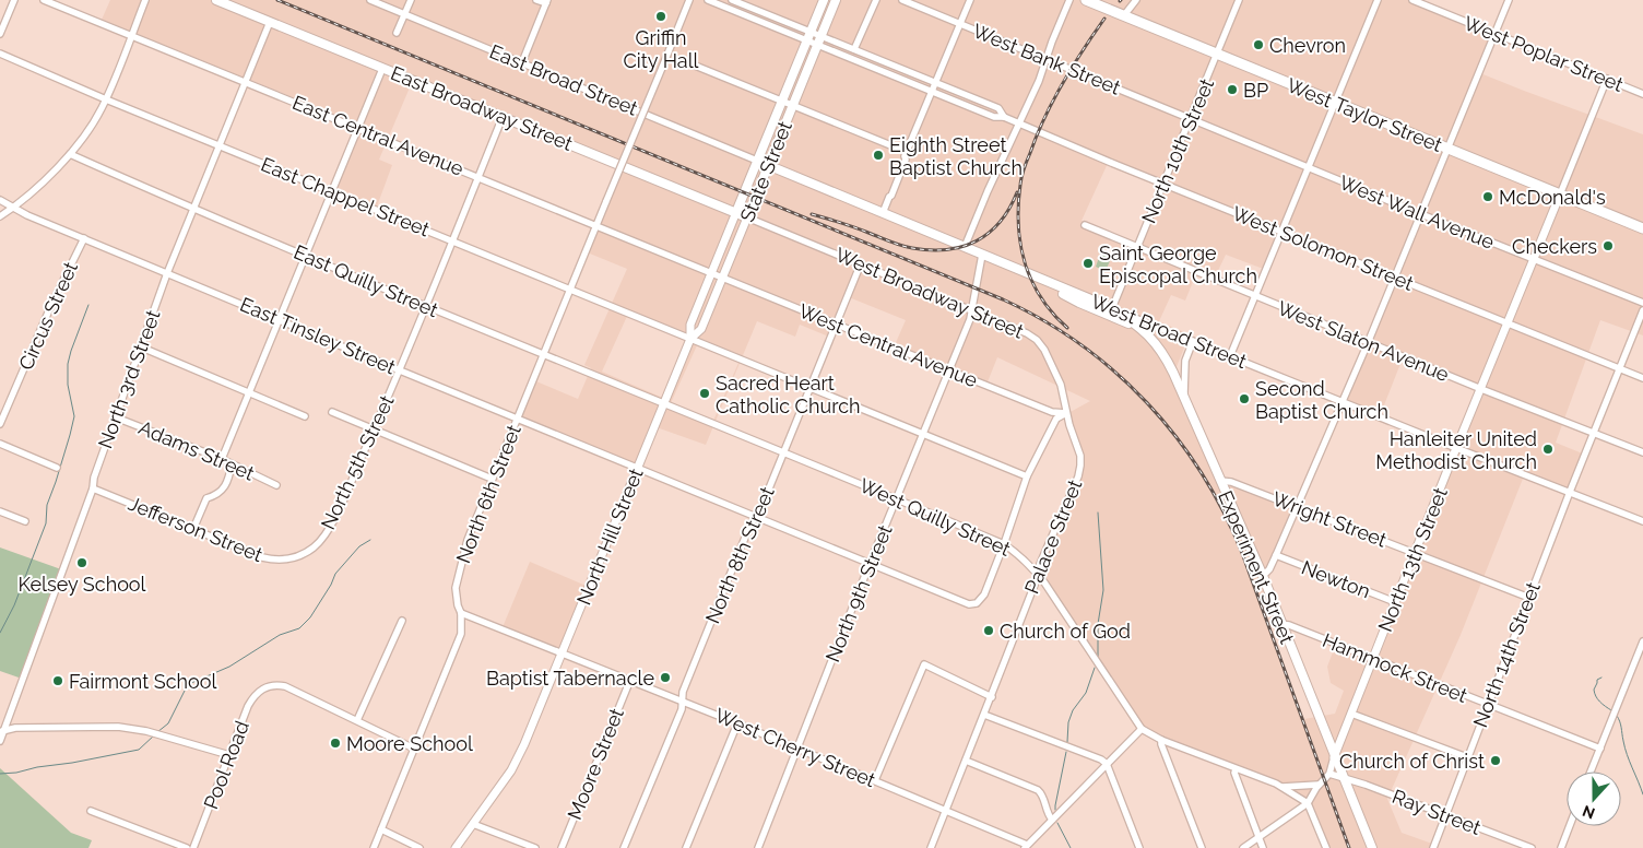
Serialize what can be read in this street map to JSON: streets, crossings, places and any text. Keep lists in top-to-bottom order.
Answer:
{
  "streets": {
    "main road": [
      "East Broadway Street",
      "West Taylor Street",
      "State Street",
      "West Broad Street",
      "Experiment Street"
    ],
    "street": [
      "West Poplar Street",
      "West Bank Street",
      "East Broad Street",
      "East Central Avenue",
      "North 10th Street",
      "East Chappel Street",
      "West Wall Avenue",
      "West Solomon Street",
      "East Quilly Street",
      "West Broadway Street",
      "Circus Street",
      "East Tinsley Street",
      "West Slaton Avenue",
      "West Central Avenue",
      "North 3rd Street",
      "Adams Street",
      "North 5th Street",
      "North 6th Street",
      "West Quilly Street",
      "Wright Street",
      "Jefferson Street",
      "North Hill Street",
      "Palace Street",
      "North 8th Street",
      "North 13th Street",
      "Newton",
      "North 9th Street",
      "North 14th Street",
      "Hammock Street",
      "West Cherry Street",
      "Moore Street",
      "Pool Road",
      "Ray Street"
    ]
  },
  "crossings": [
    ["West Bank Street", "North 10th Street"],
    ["West Bank Street", "West Wall Avenue"],
    ["East Broad Street", "West Broad Street"],
    ["East Broadway Street", "State Street"],
    ["East Broadway Street", "West Broadway Street"],
    ["East Broadway Street", "North 3rd Street"],
    ["East Broadway Street", "North 5th Street"],
    ["East Broadway Street", "North Hill Street"],
    ["West Taylor Street", "North 10th Street"],
    ["West Taylor Street", "North 13th Street"],
    ["East Central Avenue", "West Central Avenue"],
    ["East Central Avenue", "North 3rd Street"],
    ["East Central Avenue", "North 5th Street"],
    ["East Central Avenue", "North 6th Street"],
    ["East Central Avenue", "North Hill Street"],
    ["North 10th Street", "West Wall Avenue"],
    ["North 10th Street", "West Solomon Street"],
    ["North 10th Street", "West Broad Street"],
    ["North 10th Street", "West Slaton Avenue"],
    ["North 10th Street", "Experiment Street"],
    ["State Street", "East Chappel Street"],
    ["State Street", "West Solomon Street"],
    ["State Street", "West Broadway Street"],
    ["State Street", "West Broad Street"],
    ["State Street", "West Central Avenue"],
    ["State Street", "North Hill Street"],
    ["East Chappel Street", "North 3rd Street"],
    ["East Chappel Street", "North 5th Street"],
    ["East Chappel Street", "North 6th Street"],
    ["East Chappel Street", "North Hill Street"],
    ["East Chappel Street", "North 8th Street"],
    ["East Chappel Street", "North 9th Street"],
    ["West Wall Avenue", "North 13th Street"],
    ["West Solomon Street", "North 13th Street"],
    ["West Solomon Street", "North 14th Street"],
    ["East Quilly Street", "North 3rd Street"],
    ["East Quilly Street", "North 5th Street"],
    ["East Quilly Street", "North 6th Street"],
    ["East Quilly Street", "West Quilly Street"],
    ["East Quilly Street", "North Hill Street"],
    ["West Broadway Street", "West Central Avenue"],
    ["West Broadway Street", "Palace Street"],
    ["West Broadway Street", "North 8th Street"],
    ["West Broadway Street", "North 9th Street"],
    ["Circus Street", "East Tinsley Street"],
    ["West Broad Street", "North 13th Street"],
    ["West Broad Street", "Experiment Street"],
    ["West Broad Street", "North 9th Street"],
    ["West Broad Street", "North 14th Street"],
    ["East Tinsley Street", "North 3rd Street"],
    ["East Tinsley Street", "North 5th Street"],
    ["East Tinsley Street", "North 6th Street"],
    ["East Tinsley Street", "West Quilly Street"],
    ["East Tinsley Street", "North Hill Street"],
    ["East Tinsley Street", "North 8th Street"],
    ["East Tinsley Street", "North 9th Street"],
    ["West Slaton Avenue", "North 13th Street"],
    ["West Slaton Avenue", "North 14th Street"],
    ["West Central Avenue", "North Hill Street"],
    ["West Central Avenue", "Palace Street"],
    ["West Central Avenue", "North 8th Street"],
    ["West Central Avenue", "North 9th Street"],
    ["North 3rd Street", "Adams Street"],
    ["North 3rd Street", "Jefferson Street"],
    ["North 5th Street", "Jefferson Street"],
    ["North 6th Street", "West Cherry Street"],
    ["West Quilly Street", "North Hill Street"],
    ["West Quilly Street", "Palace Street"],
    ["West Quilly Street", "North 8th Street"],
    ["West Quilly Street", "North 9th Street"],
    ["Wright Street", "North 13th Street"],
    ["Wright Street", "Experiment Street"],
    ["Wright Street", "North 14th Street"],
    ["North Hill Street", "West Cherry Street"],
    ["Palace Street", "West Cherry Street"],
    ["North 8th Street", "West Cherry Street"],
    ["North 13th Street", "Experiment Street"],
    ["North 13th Street", "Newton"],
    ["North 13th Street", "Hammock Street"],
    ["Experiment Street", "Hammock Street"],
    ["Experiment Street", "Ray Street"],
    ["North 9th Street", "West Cherry Street"],
    ["North 14th Street", "Hammock Street"],
    ["North 14th Street", "Ray Street"],
    ["West Cherry Street", "Moore Street"]
  ],
  "places": [
    "Griffin City Hall",
    "Chevron",
    "BP",
    "Eighth Street Baptist Church",
    "McDonald's",
    "Checkers",
    "Saint George Episcopal Church",
    "Sacred Heart Catholic Church",
    "Second Baptist Church",
    "Hanleiter United Methodist Church",
    "Kelsey School",
    "Church of God",
    "Baptist Tabernacle",
    "Fairmont School",
    "Moore School",
    "Church of Christ"
  ],
  "north": "bottom"
}
